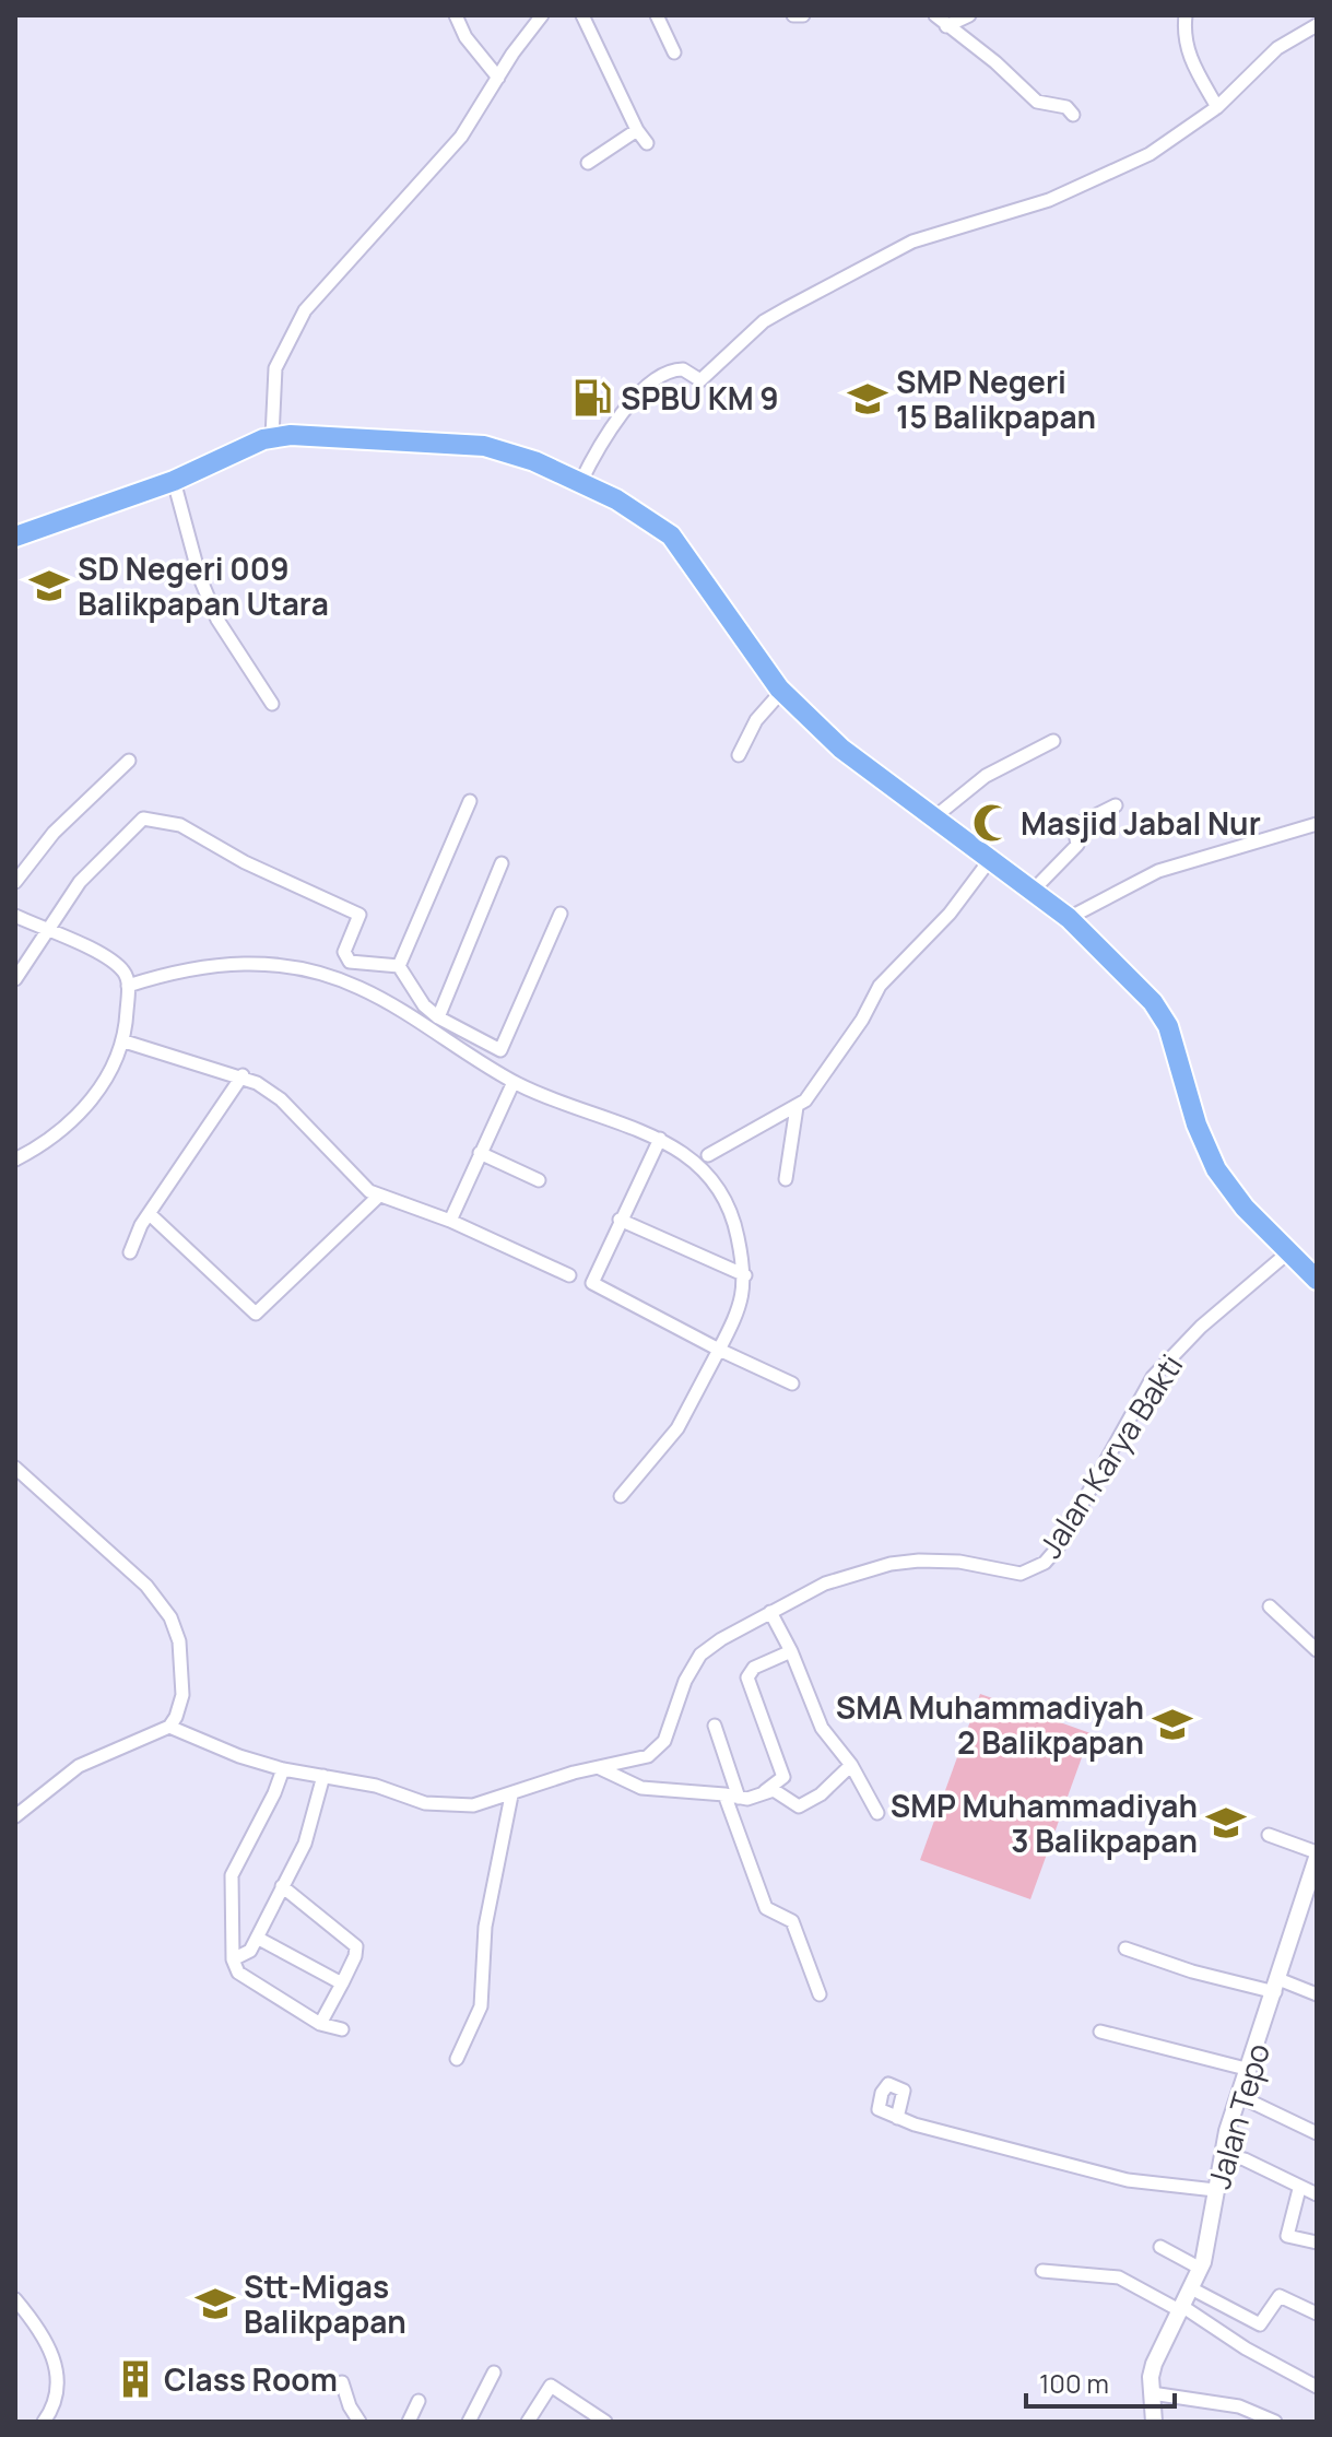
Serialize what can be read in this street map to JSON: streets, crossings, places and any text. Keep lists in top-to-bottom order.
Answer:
{
  "streets": {
    "street": ["Jalan Karya Bakti", "Jalan Tepo"]
  },
  "places": {
    "fuel station": ["SPBU KM 9"],
    "school or university": [
      "SMP Negeri 15 Balikpapan",
      "SD Negeri 009 Balikpapan Utara",
      "SMA Muhammadiyah 2 Balikpapan",
      "SMP Muhammadiyah 3 Balikpapan",
      "Stt-Migas Balikpapan"
    ],
    "mosque": ["Masjid Jabal Nur"],
    "building": ["Class Room"]
  },
  "scale_bar": "100 m"
}
